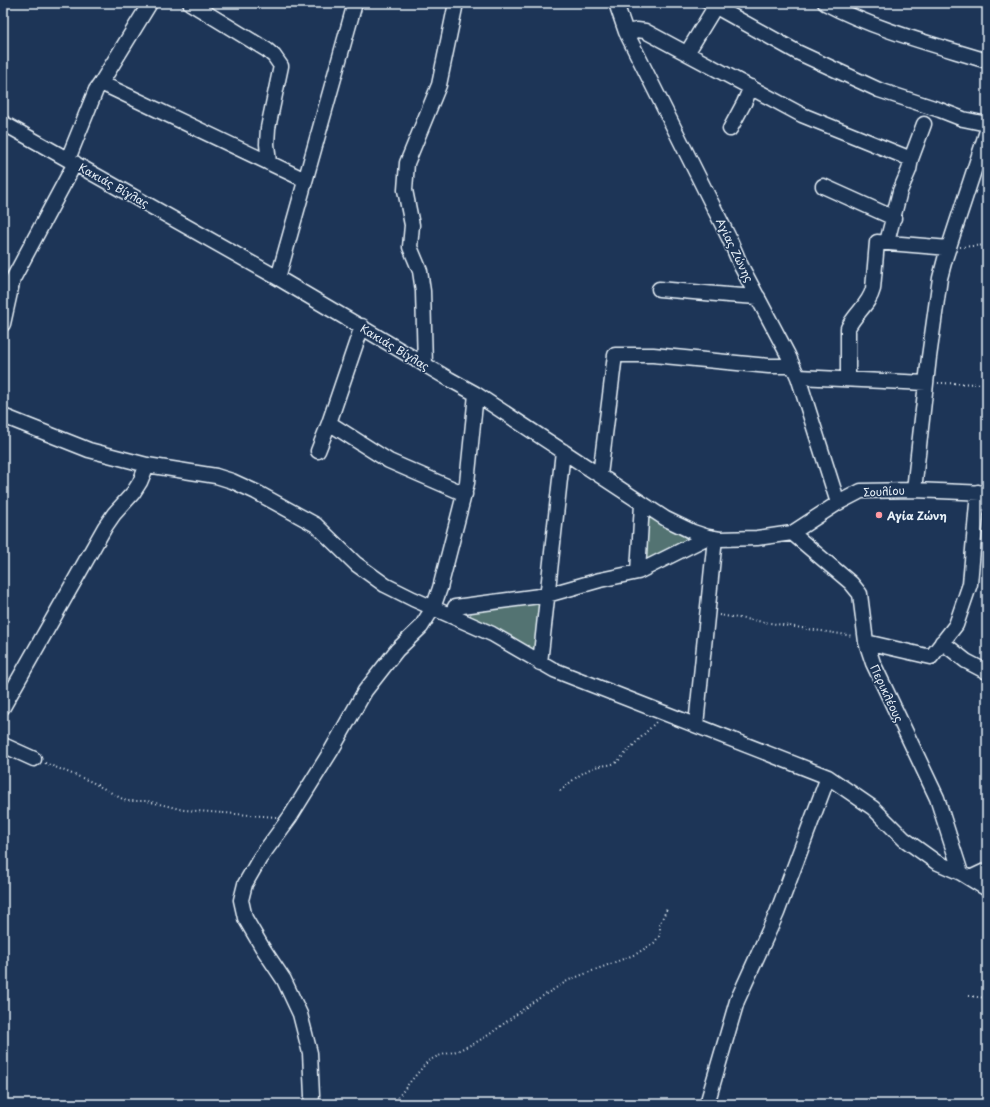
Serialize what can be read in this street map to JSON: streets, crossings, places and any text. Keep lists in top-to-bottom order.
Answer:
{
  "streets": {
    "street": [
      "Κακιάς Βίγλας",
      "Αγίας Ζώνης",
      "Σουλίου",
      "Περικλέους"
    ]
  },
  "crossings": [
    ["Κακιάς Βίγλας", "Σουλίου"],
    ["Κακιάς Βίγλας", "Περικλέους"],
    ["Αγίας Ζώνης", "Σουλίου"],
    ["Σουλίου", "Περικλέους"]
  ],
  "places": ["Αγία Ζώνη"]
}
